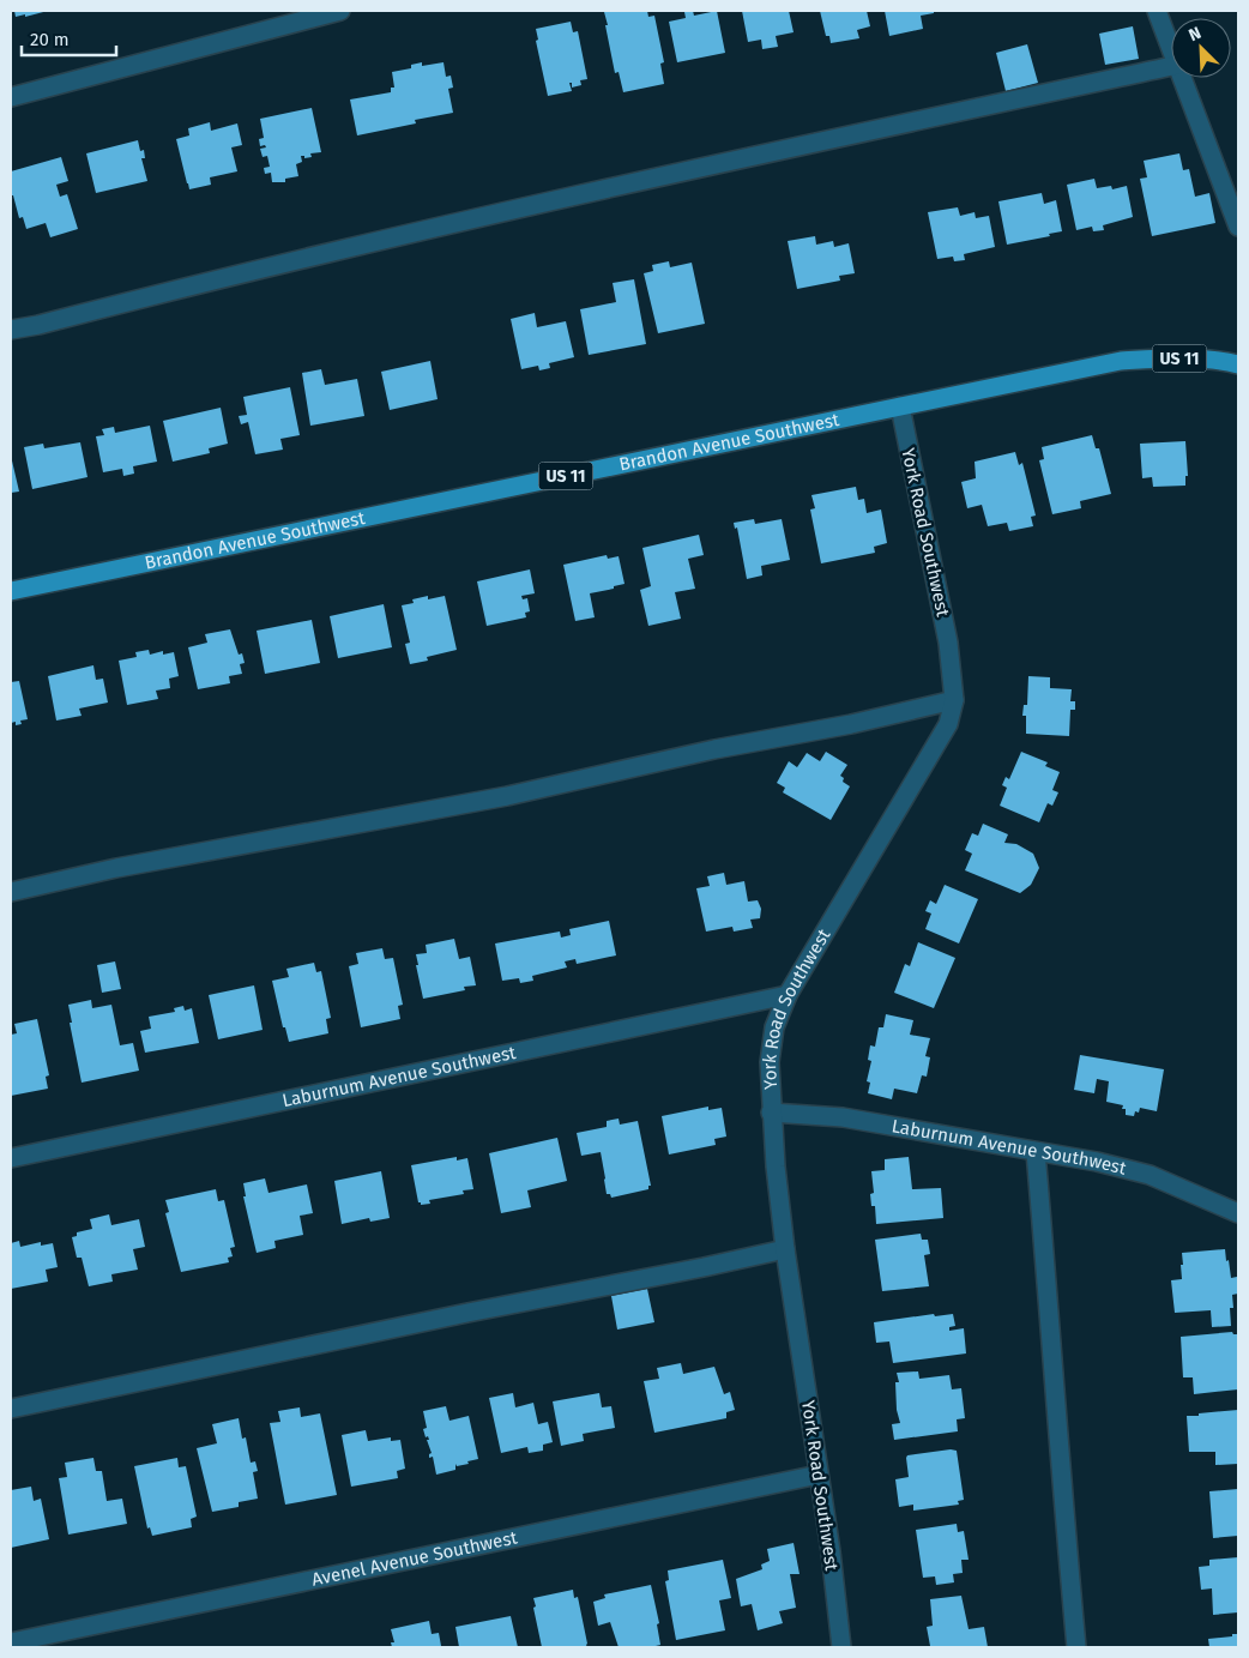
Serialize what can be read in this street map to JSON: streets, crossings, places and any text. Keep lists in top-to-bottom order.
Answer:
{
  "streets": {
    "main road": ["US 11", "Brandon Avenue Southwest"],
    "street": ["York Road Southwest", "Laburnum Avenue Southwest", "Avenel Avenue Southwest"]
  },
  "crossings": [
    ["Brandon Avenue Southwest", "York Road Southwest"],
    ["York Road Southwest", "Laburnum Avenue Southwest"],
    ["York Road Southwest", "Avenel Avenue Southwest"]
  ],
  "scale_bar": "20 m",
  "north": "top left"
}
